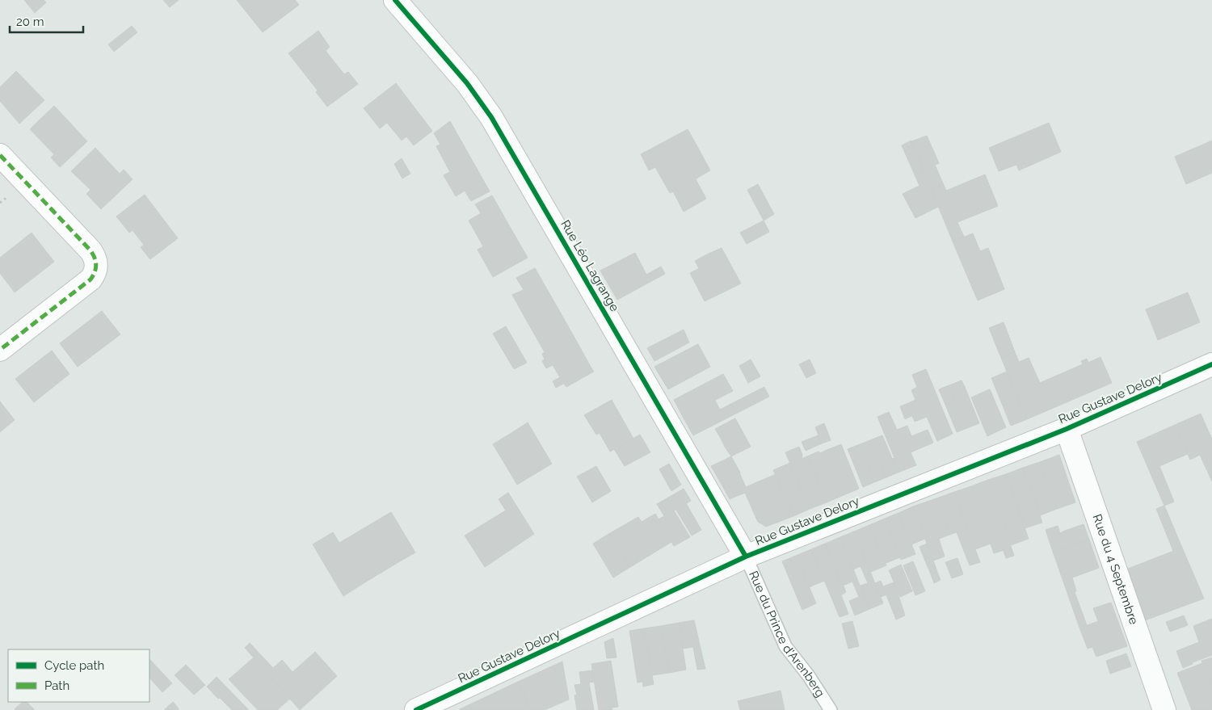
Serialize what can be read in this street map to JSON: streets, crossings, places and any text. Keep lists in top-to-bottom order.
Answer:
{
  "streets": {
    "street": ["Rue Léo Lagrange", "Rue Gustave Delory", "Rue du 4 Septembre"],
    "lane": ["Rue du Prince d'Arenberg"]
  },
  "crossings": [
    ["Rue Léo Lagrange", "Rue Gustave Delory"],
    ["Rue Léo Lagrange", "Rue du Prince d'Arenberg"],
    ["Rue Gustave Delory", "Rue du 4 Septembre"],
    ["Rue Gustave Delory", "Rue du Prince d'Arenberg"]
  ],
  "legend": ["Cycle path", "Path"],
  "scale_bar": "20 m"
}
